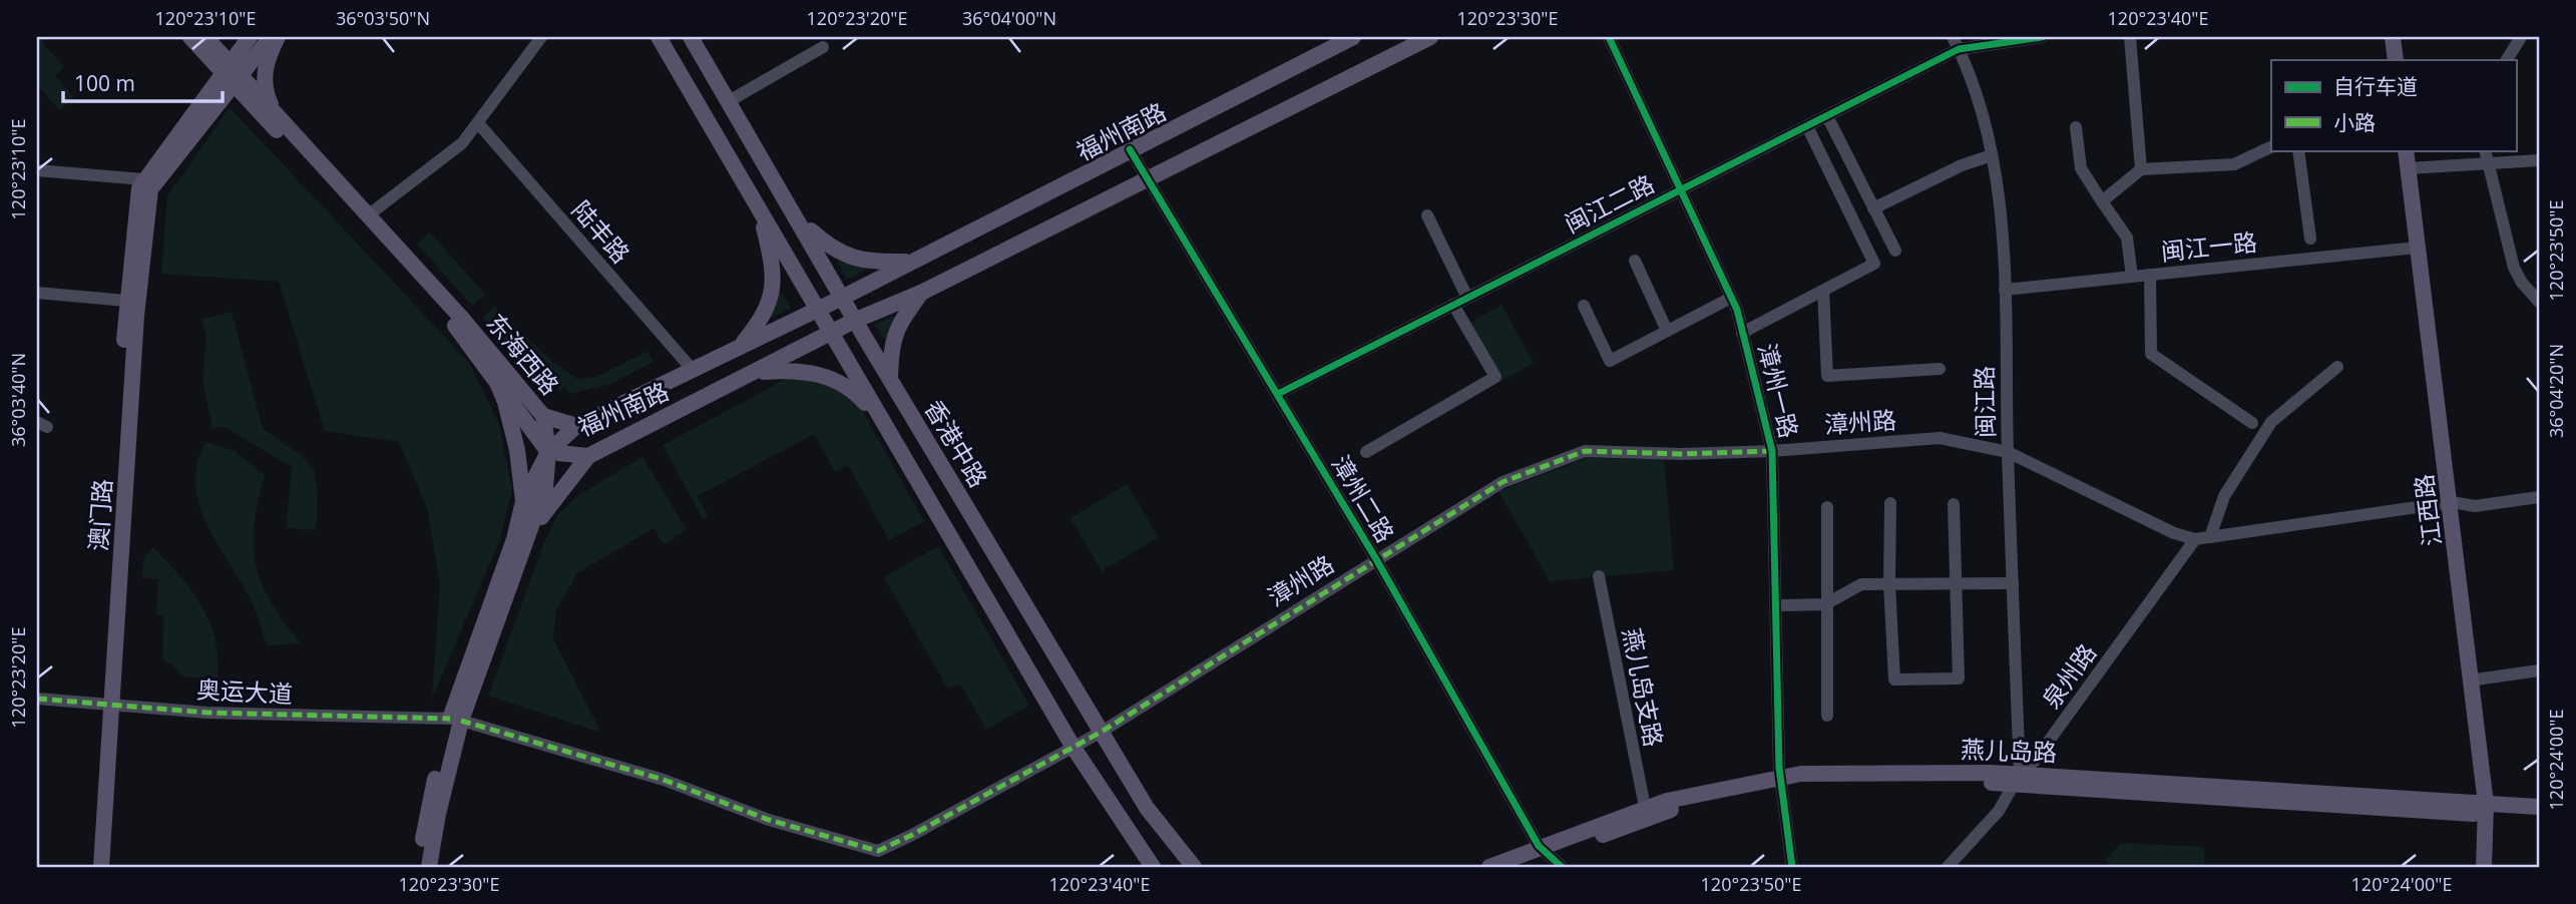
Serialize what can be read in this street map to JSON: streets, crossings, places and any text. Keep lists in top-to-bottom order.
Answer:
{
  "streets": {
    "main road": [
      "福州南路",
      "东海西路",
      "香港中路",
      "江西路",
      "澳门路",
      "燕儿岛路"
    ],
    "street": [
      "闽江二路",
      "陆丰路",
      "闽江一路",
      "漳州一路",
      "闽江路",
      "漳州路",
      "漳州二路",
      "泉州路",
      "燕儿岛支路",
      "奥运大道"
    ]
  },
  "crossings": [
    ["福州南路", "陆丰路"],
    ["福州南路", "东海西路"],
    ["福州南路", "香港中路"],
    ["福州南路", "漳州二路"],
    ["闽江二路", "漳州一路"],
    ["闽江二路", "闽江路"],
    ["闽江二路", "漳州二路"],
    ["闽江一路", "闽江路"],
    ["闽江一路", "江西路"],
    ["东海西路", "奥运大道"],
    ["漳州一路", "漳州路"],
    ["漳州一路", "燕儿岛路"],
    ["闽江路", "漳州路"],
    ["闽江路", "泉州路"],
    ["闽江路", "燕儿岛路"],
    ["漳州路", "香港中路"],
    ["漳州路", "漳州二路"],
    ["漳州路", "江西路"],
    ["漳州路", "泉州路"],
    ["漳州路", "奥运大道"],
    ["漳州二路", "燕儿岛路"],
    ["江西路", "燕儿岛路"],
    ["澳门路", "奥运大道"],
    ["泉州路", "燕儿岛路"],
    ["燕儿岛支路", "燕儿岛路"]
  ],
  "legend": ["自行车道", "小路"],
  "scale_bar": "100 m",
  "coordinates": [
    "120°23'10\"E",
    "36°03'50\"N",
    "120°23'20\"E",
    "36°04'00\"N",
    "120°23'30\"E",
    "120°23'40\"E",
    "120°23'50\"E",
    "36°04'20\"N",
    "36°03'40\"N",
    "120°24'00\"E"
  ]
}
